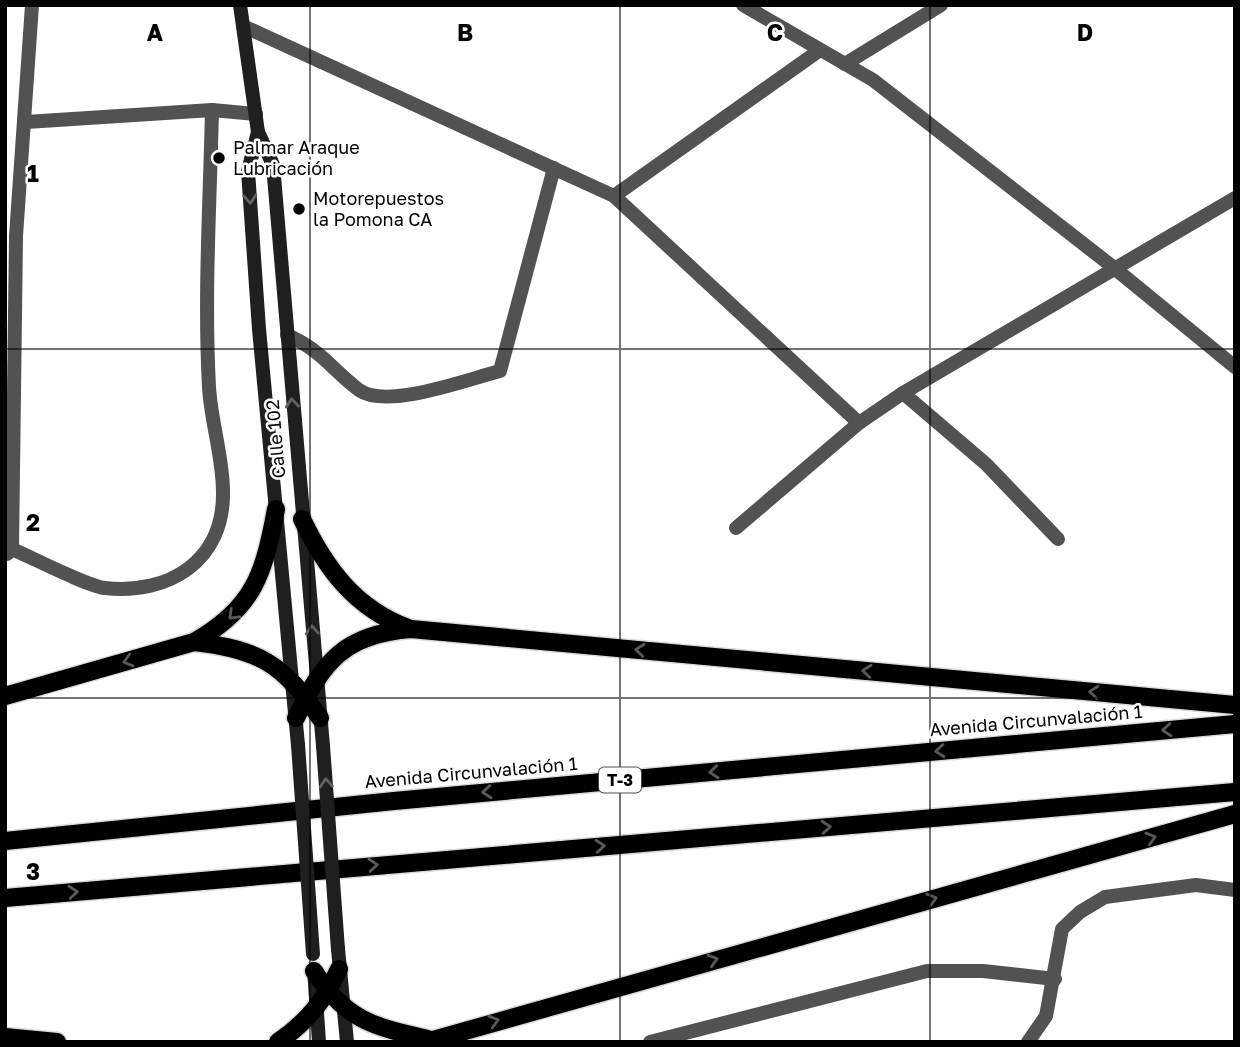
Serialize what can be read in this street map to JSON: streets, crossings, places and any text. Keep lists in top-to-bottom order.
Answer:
{
  "streets": {
    "main road": ["Calle 102", "Avenida Circunvalación 1", "T-3"]
  },
  "places": ["Palmar Araque Lubricación", "Motorepuestos la Pomona CA"],
  "grid": {
    "columns": [
      "A",
      "B",
      "C",
      "D"
    ],
    "rows": ["1", "2", "3"]
  }
}
